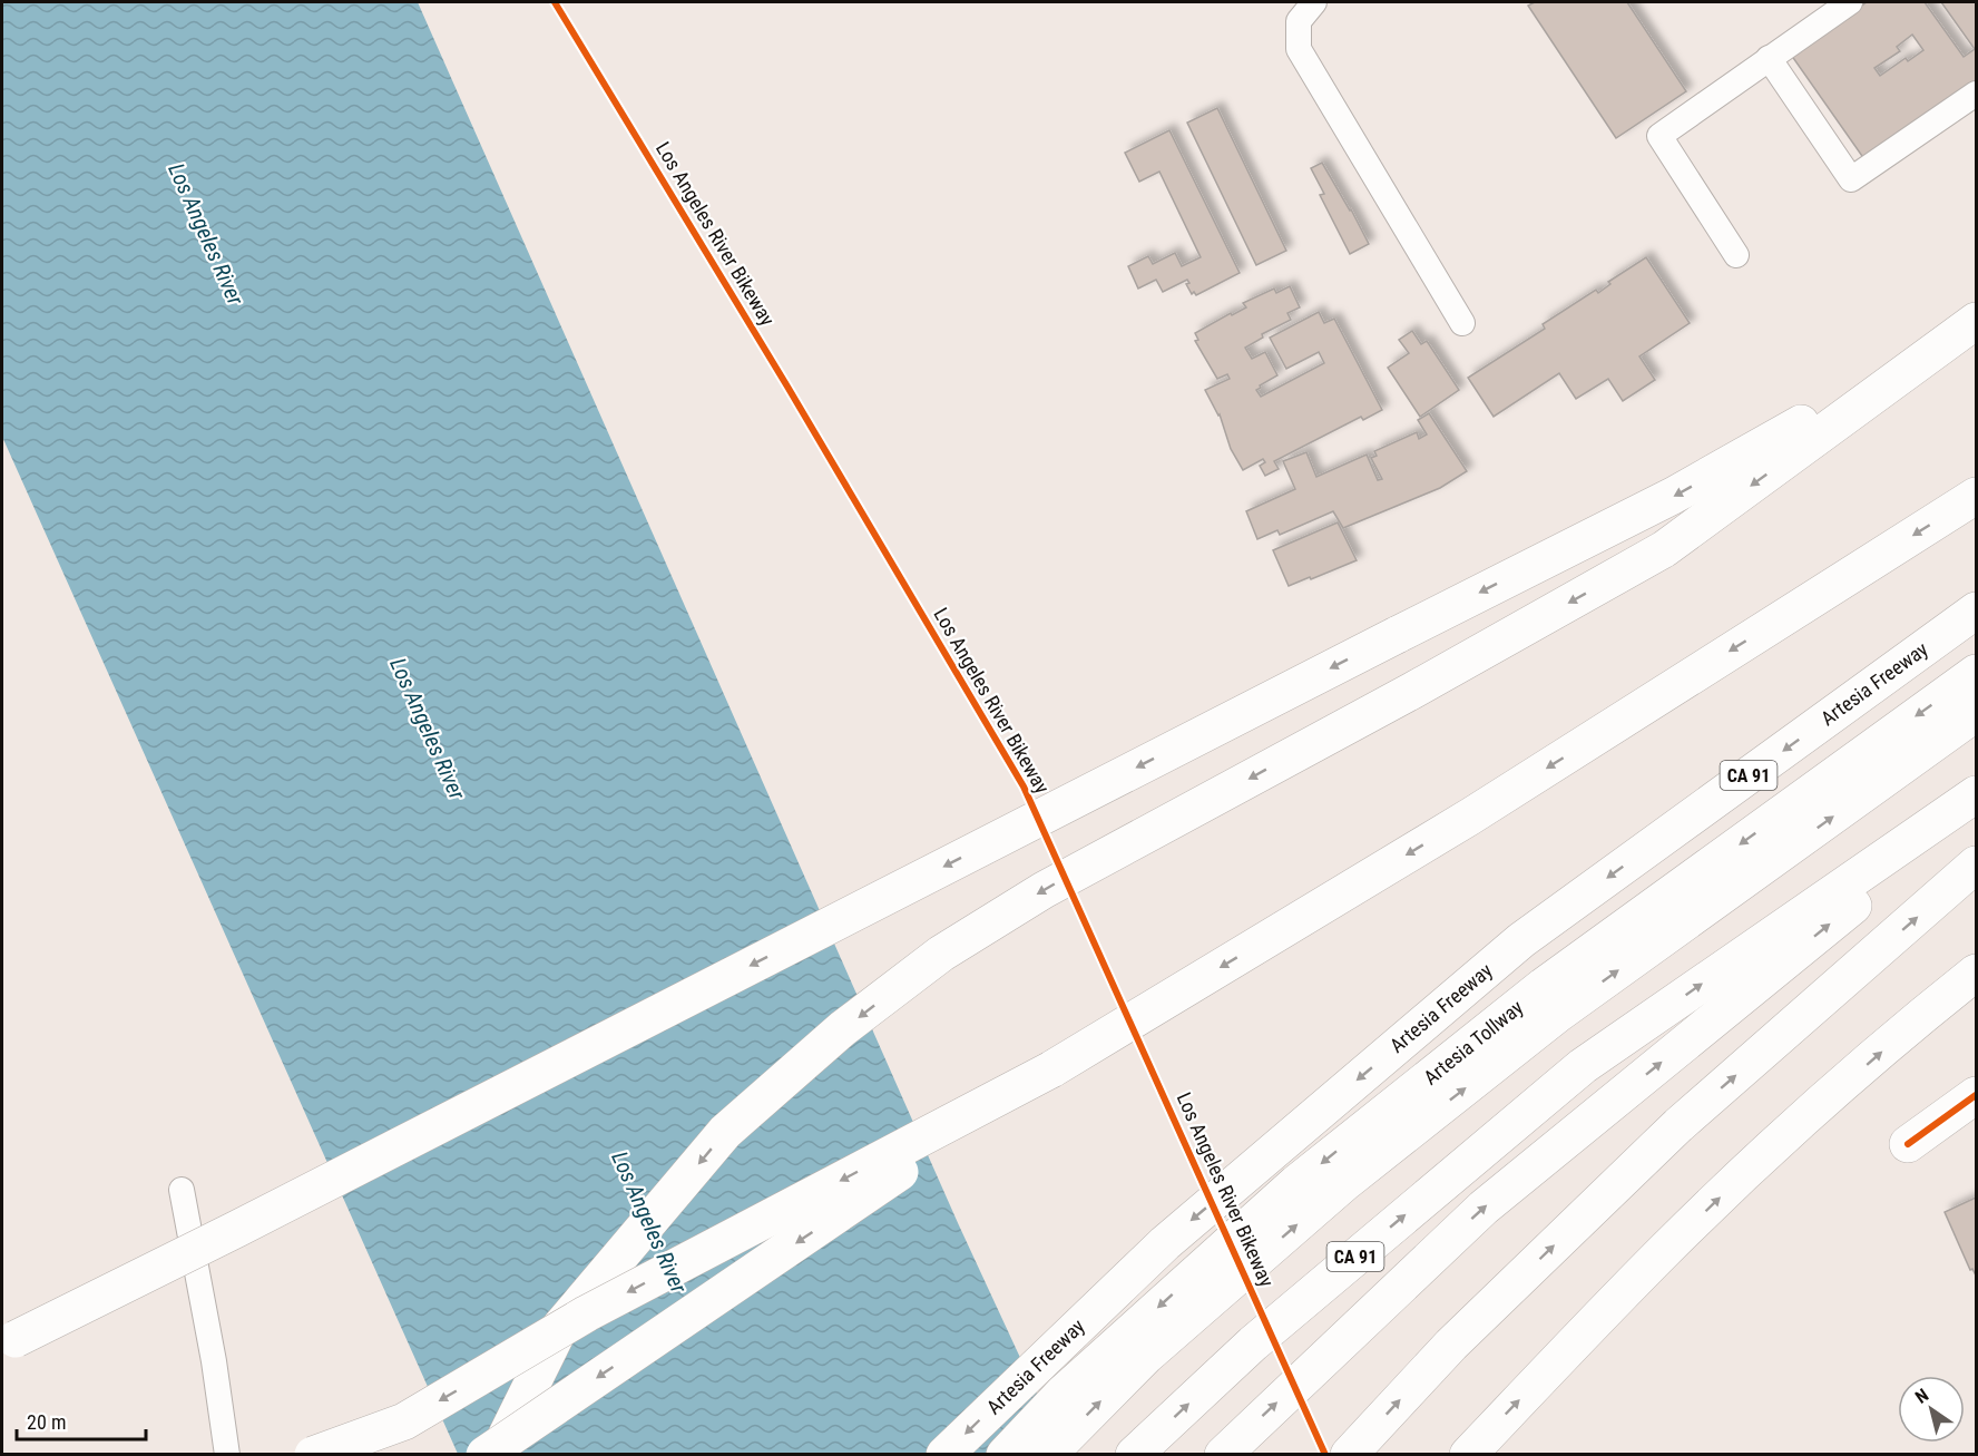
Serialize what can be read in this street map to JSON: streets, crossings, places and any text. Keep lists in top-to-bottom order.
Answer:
{
  "streets": {
    "main road": ["Artesia Freeway", "CA 91", "Artesia Tollway"],
    "cycle path": ["Los Angeles River Bikeway"]
  },
  "water": ["Los Angeles River"],
  "scale_bar": "20 m",
  "north": "top left"
}
